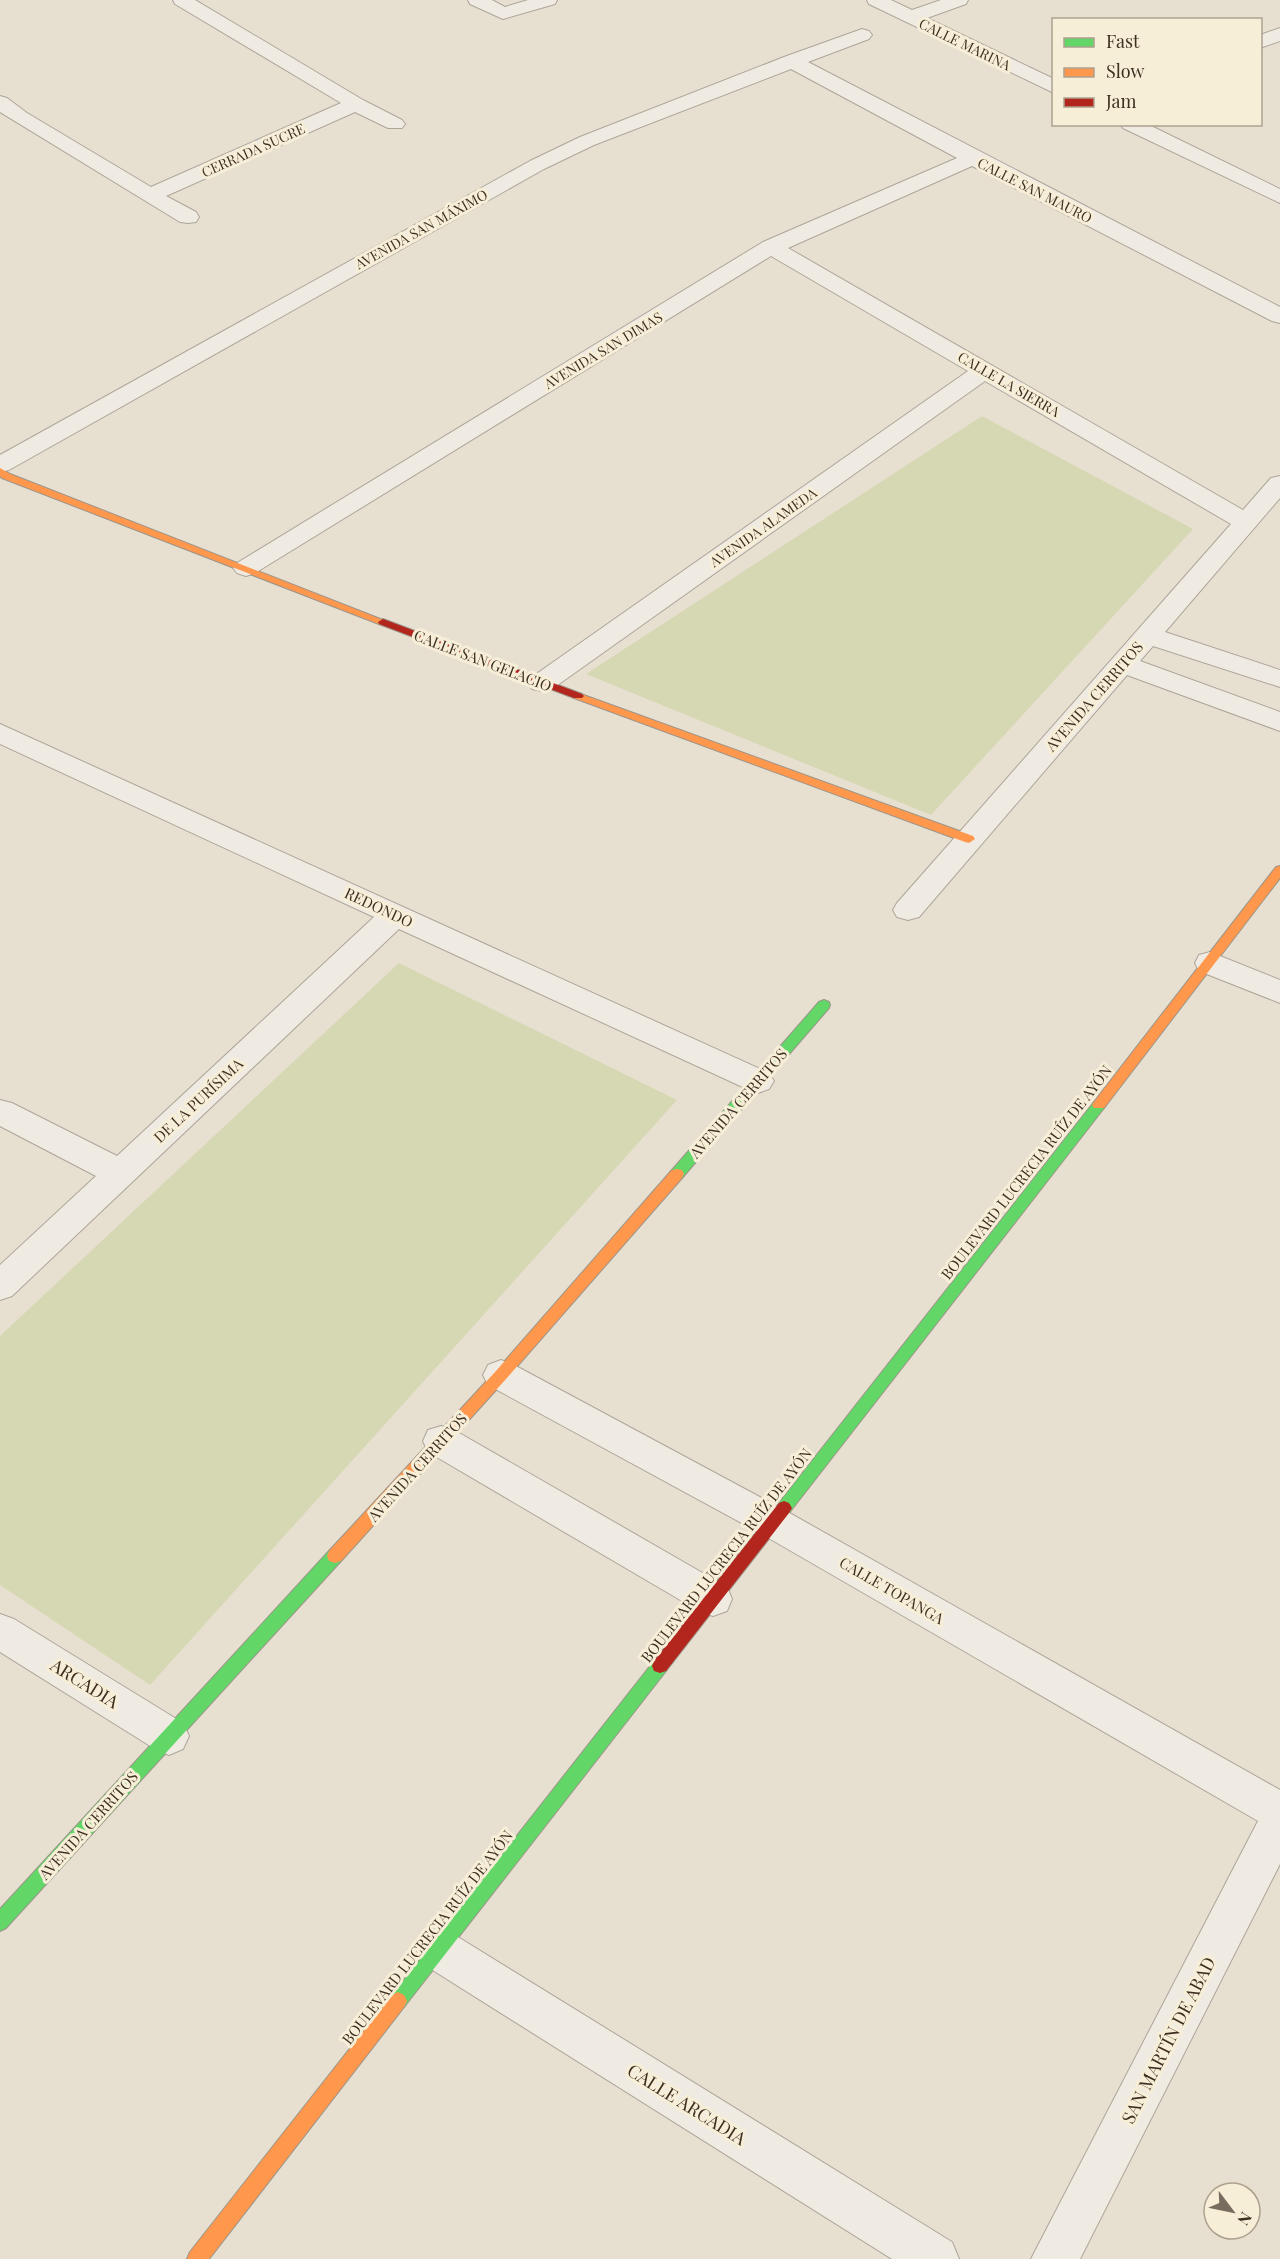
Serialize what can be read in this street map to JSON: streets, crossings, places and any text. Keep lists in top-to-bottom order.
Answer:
{
  "streets": {
    "street": [
      "CALLE MARINA",
      "CERRADA SUCRE",
      "CALLE SAN MAURO",
      "AVENIDA SAN MÁXIMO",
      "AVENIDA SAN DIMAS",
      "CALLE LA SIERRA",
      "AVENIDA ALAMEDA",
      "CALLE SAN GELACIO",
      "AVENIDA CERRITOS",
      "REDONDO",
      "DE LA PURÍSIMA",
      "BOULEVARD LUCRECIA RUÍZ DE AYÓN",
      "CALLE TOPANGA",
      "ARCADIA",
      "SAN MARTÍN DE ABAD",
      "CALLE ARCADIA"
    ]
  },
  "crossings": [
    ["CALLE SAN MAURO", "AVENIDA SAN MÁXIMO"],
    ["CALLE SAN MAURO", "AVENIDA SAN DIMAS"],
    ["AVENIDA SAN DIMAS", "CALLE LA SIERRA"],
    ["AVENIDA SAN DIMAS", "CALLE SAN GELACIO"],
    ["CALLE LA SIERRA", "AVENIDA ALAMEDA"],
    ["CALLE LA SIERRA", "AVENIDA CERRITOS"],
    ["AVENIDA ALAMEDA", "CALLE SAN GELACIO"],
    ["CALLE SAN GELACIO", "AVENIDA CERRITOS"],
    ["AVENIDA CERRITOS", "REDONDO"],
    ["AVENIDA CERRITOS", "CALLE TOPANGA"],
    ["AVENIDA CERRITOS", "ARCADIA"],
    ["REDONDO", "DE LA PURÍSIMA"],
    ["BOULEVARD LUCRECIA RUÍZ DE AYÓN", "CALLE TOPANGA"],
    ["BOULEVARD LUCRECIA RUÍZ DE AYÓN", "CALLE ARCADIA"]
  ],
  "legend": ["Fast", "Slow", "Jam"],
  "north": "bottom right"
}
